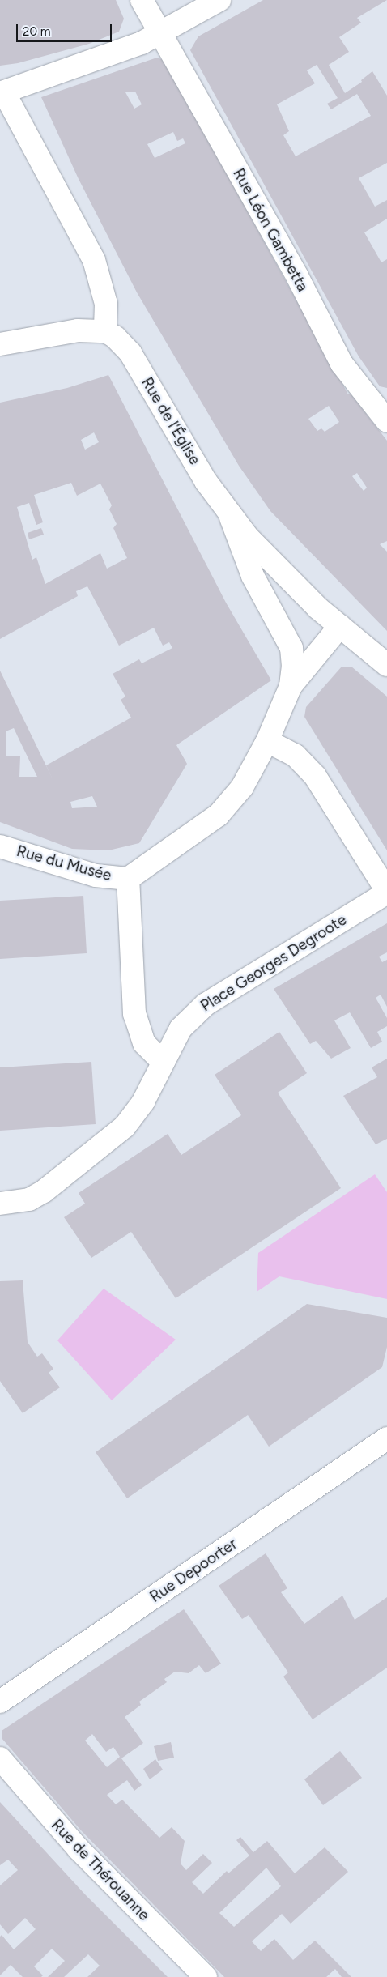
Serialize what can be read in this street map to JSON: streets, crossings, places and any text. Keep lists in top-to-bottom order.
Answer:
{
  "streets": {
    "street": [
      "Rue Léon Gambetta",
      "Rue de l'Église",
      "Rue du Musée",
      "Place Georges Degroote",
      "Rue Depoorter",
      "Rue de Thérouanne"
    ]
  },
  "crossings": [
    ["Rue de l'Église", "Place Georges Degroote"]
  ],
  "scale_bar": "20 m"
}
